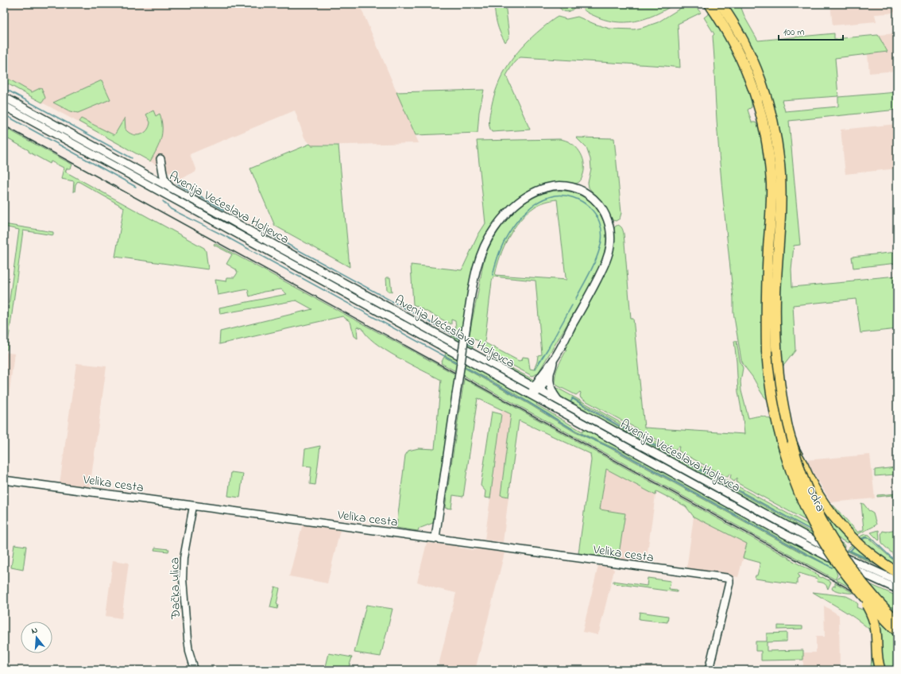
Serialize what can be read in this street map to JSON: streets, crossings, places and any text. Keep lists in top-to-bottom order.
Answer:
{
  "streets": {
    "highway": ["Odra"],
    "main road": ["Avenija Većeslava Holjevca", "Velika cesta"],
    "street": ["Đačka ulica"]
  },
  "crossings": [
    ["Velika cesta", "Đačka ulica"]
  ],
  "scale_bar": "100 m",
  "north": "top"
}
